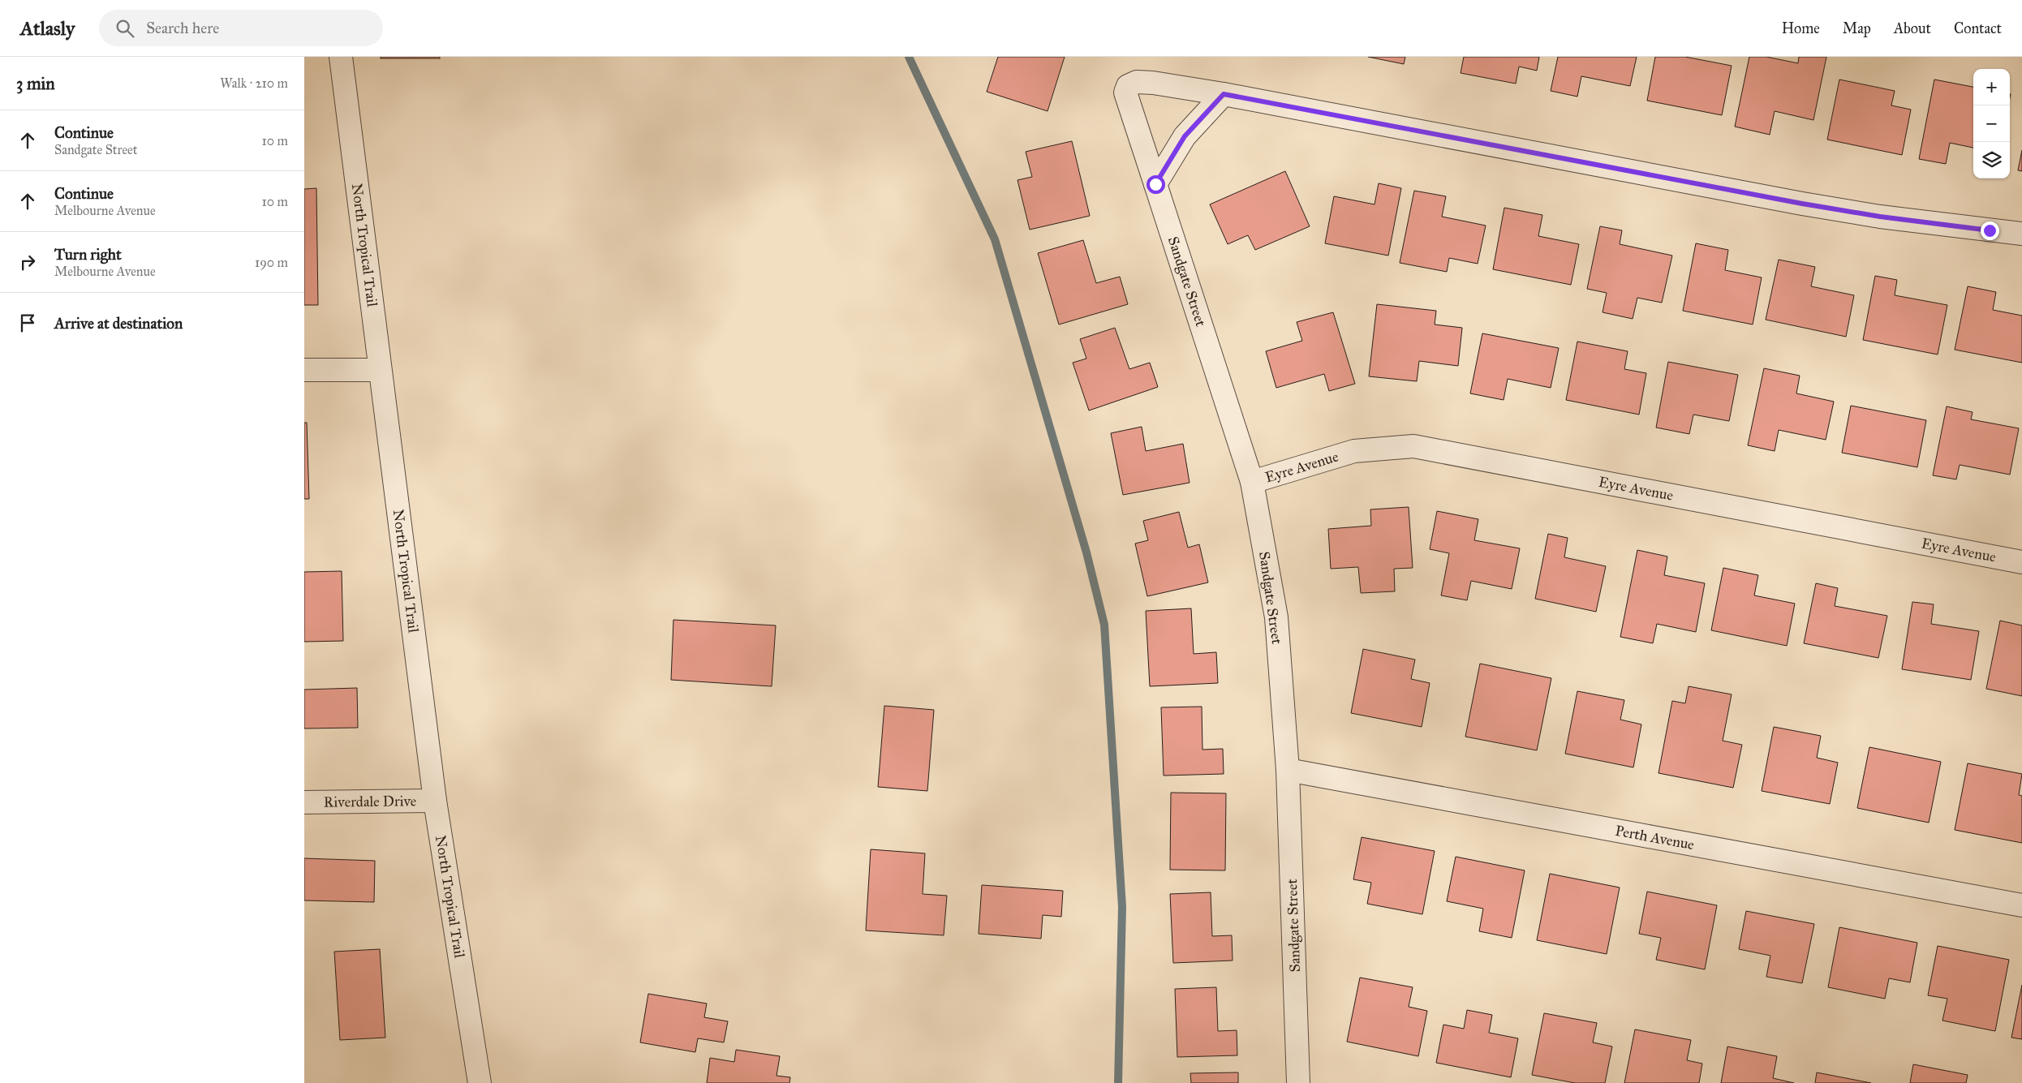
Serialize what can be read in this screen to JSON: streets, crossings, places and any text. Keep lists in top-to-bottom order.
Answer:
{
  "streets": {
    "street": [
      "North Tropical Trail",
      "Sandgate Street",
      "Eyre Avenue",
      "Riverdale Drive",
      "Perth Avenue"
    ]
  },
  "crossings": [
    ["North Tropical Trail", "Riverdale Drive"],
    ["Sandgate Street", "Eyre Avenue"],
    ["Sandgate Street", "Perth Avenue"]
  ],
  "page": {
    "header": "Atlasly",
    "search": "Search here",
    "nav": [
      "Home",
      "Map",
      "About",
      "Contact"
    ],
    "heading": ["3 min", "Walk · 210 m"],
    "map_buttons": ["+", "−"],
    "list": [
      ["Continue", "Sandgate Street", "10 m"],
      ["Continue", "Melbourne Avenue", "10 m"],
      ["Turn right", "Melbourne Avenue", "190 m"],
      "Arrive at destination"
    ]
  }
}
